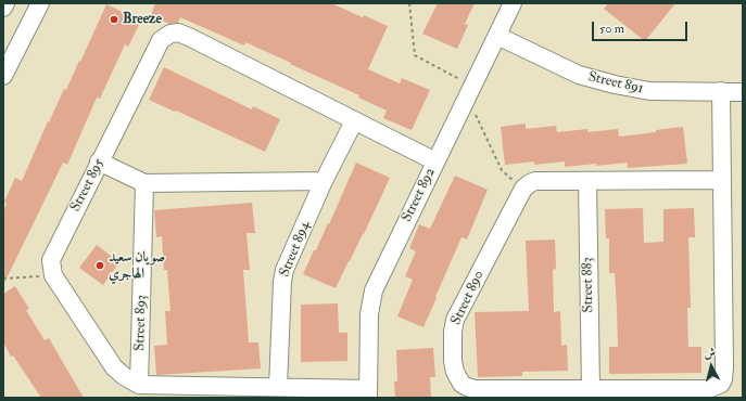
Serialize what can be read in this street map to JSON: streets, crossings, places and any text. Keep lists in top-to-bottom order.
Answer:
{
  "streets": {
    "street": [
      "Street 891",
      "Street 895",
      "Street 892",
      "Street 894",
      "Street 883",
      "Street 890",
      "Street 893"
    ]
  },
  "crossings": [
    ["Street 891", "Street 892"],
    ["Street 891", "Street 890"],
    ["Street 895", "Street 892"],
    ["Street 895", "Street 894"],
    ["Street 883", "Street 890"]
  ],
  "places": ["Breeze", "صويان سعيد الهاجري"],
  "scale_bar": "50 m",
  "north": "top"
}
